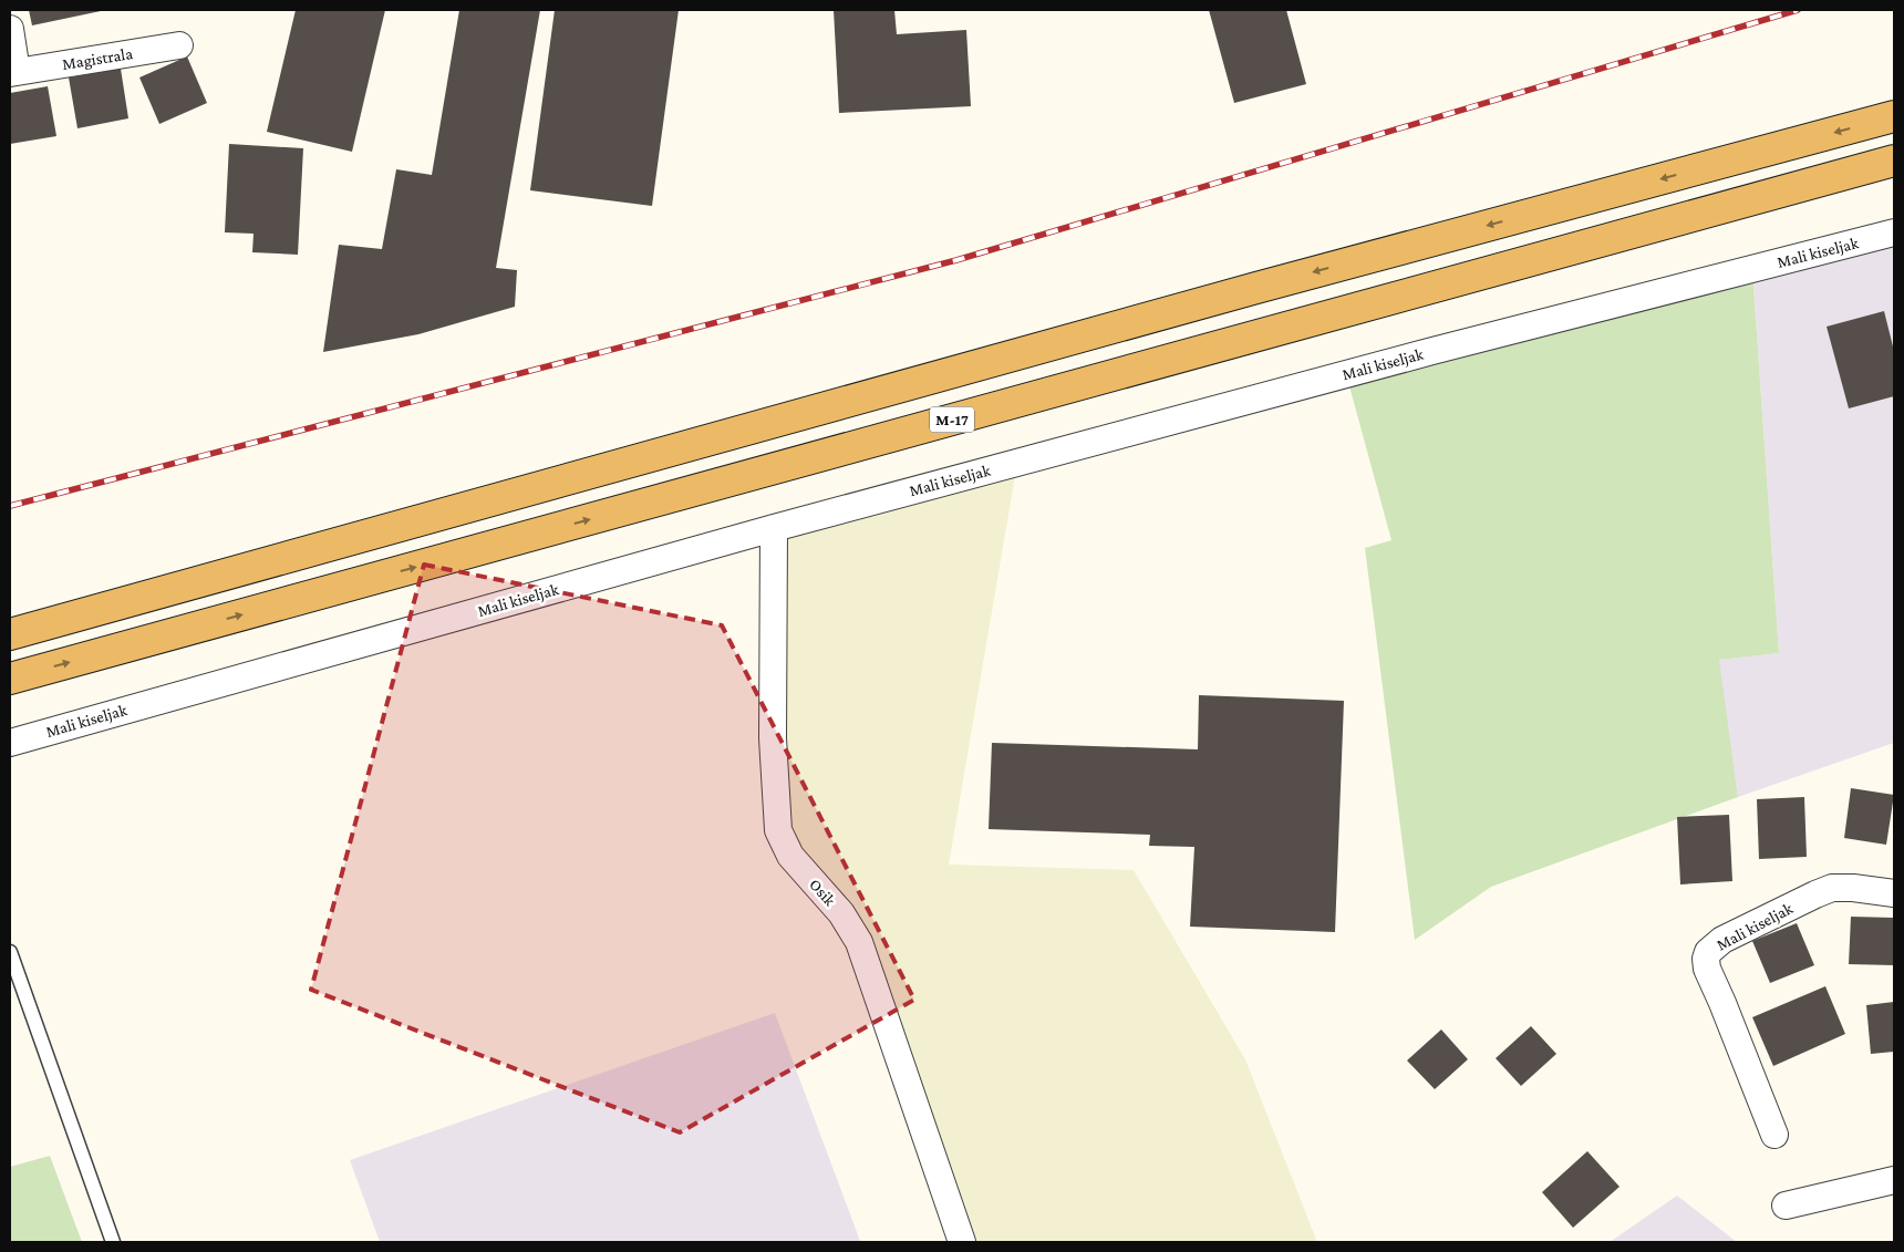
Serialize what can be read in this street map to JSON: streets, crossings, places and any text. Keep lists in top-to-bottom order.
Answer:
{
  "streets": {
    "highway": ["M-17"],
    "street": ["Magistrala", "Mali kiseljak", "Osik"]
  },
  "crossings": [
    ["Mali kiseljak", "Osik"]
  ]
}
